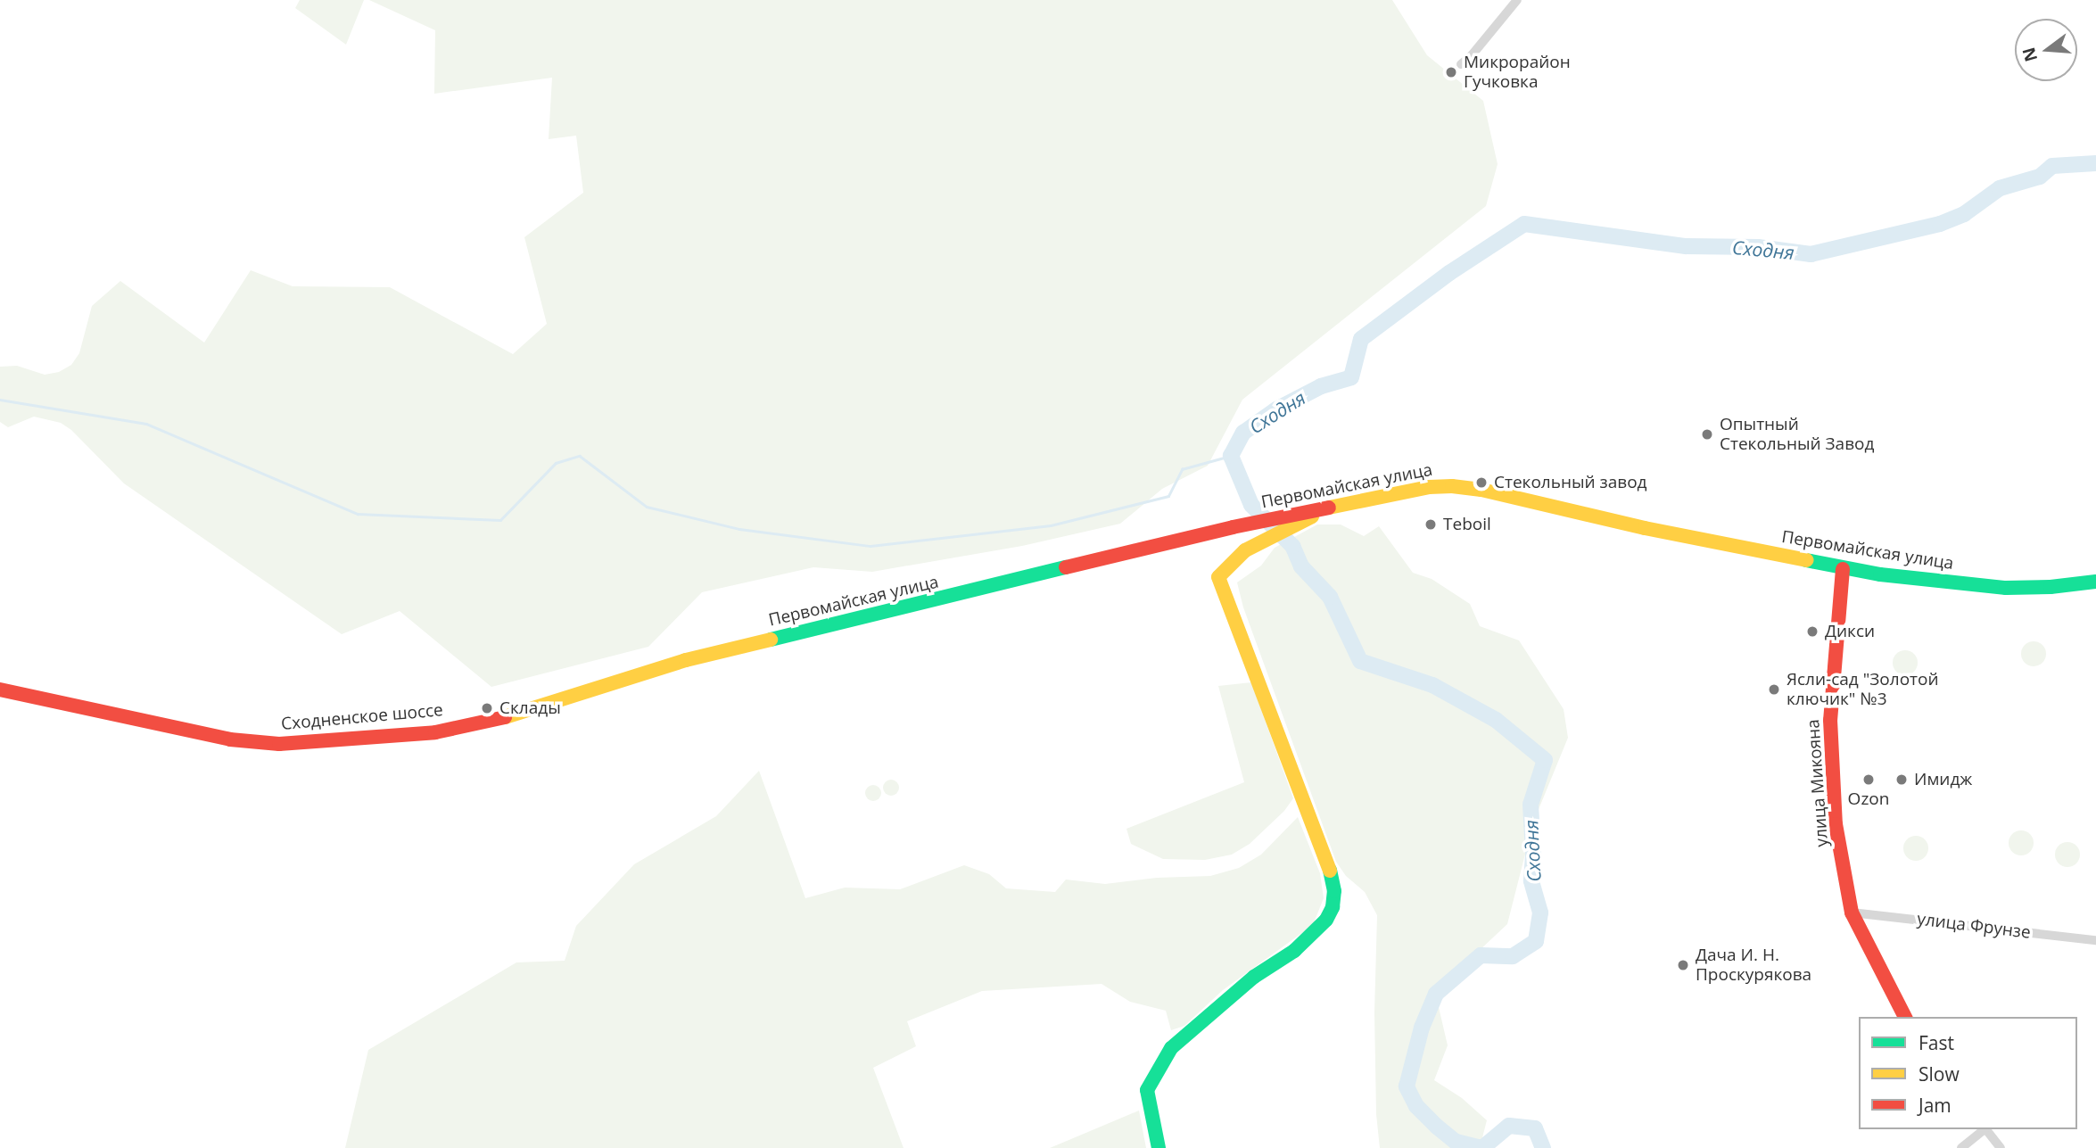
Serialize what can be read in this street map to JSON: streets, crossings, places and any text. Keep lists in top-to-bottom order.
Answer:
{
  "streets": {
    "main road": ["Первомайская улица", "Сходненское шоссе", "улица Микояна"],
    "street": ["улица Фрунзе"]
  },
  "crossings": [
    ["Первомайская улица", "Сходненское шоссе"],
    ["Первомайская улица", "улица Микояна"],
    ["улица Микояна", "улица Фрунзе"]
  ],
  "water": ["Сходня"],
  "places": [
    "Микрорайон Гучковка",
    "Опытный Стекольный Завод",
    "Стекольный завод",
    "Teboil",
    "Дикси",
    "Ясли-сад \"Золотой ключик\" №3",
    "Склады",
    "Ozon",
    "Имидж",
    "Дача И. Н. Проскурякова"
  ],
  "legend": ["Fast", "Slow", "Jam"],
  "north": "left"
}
